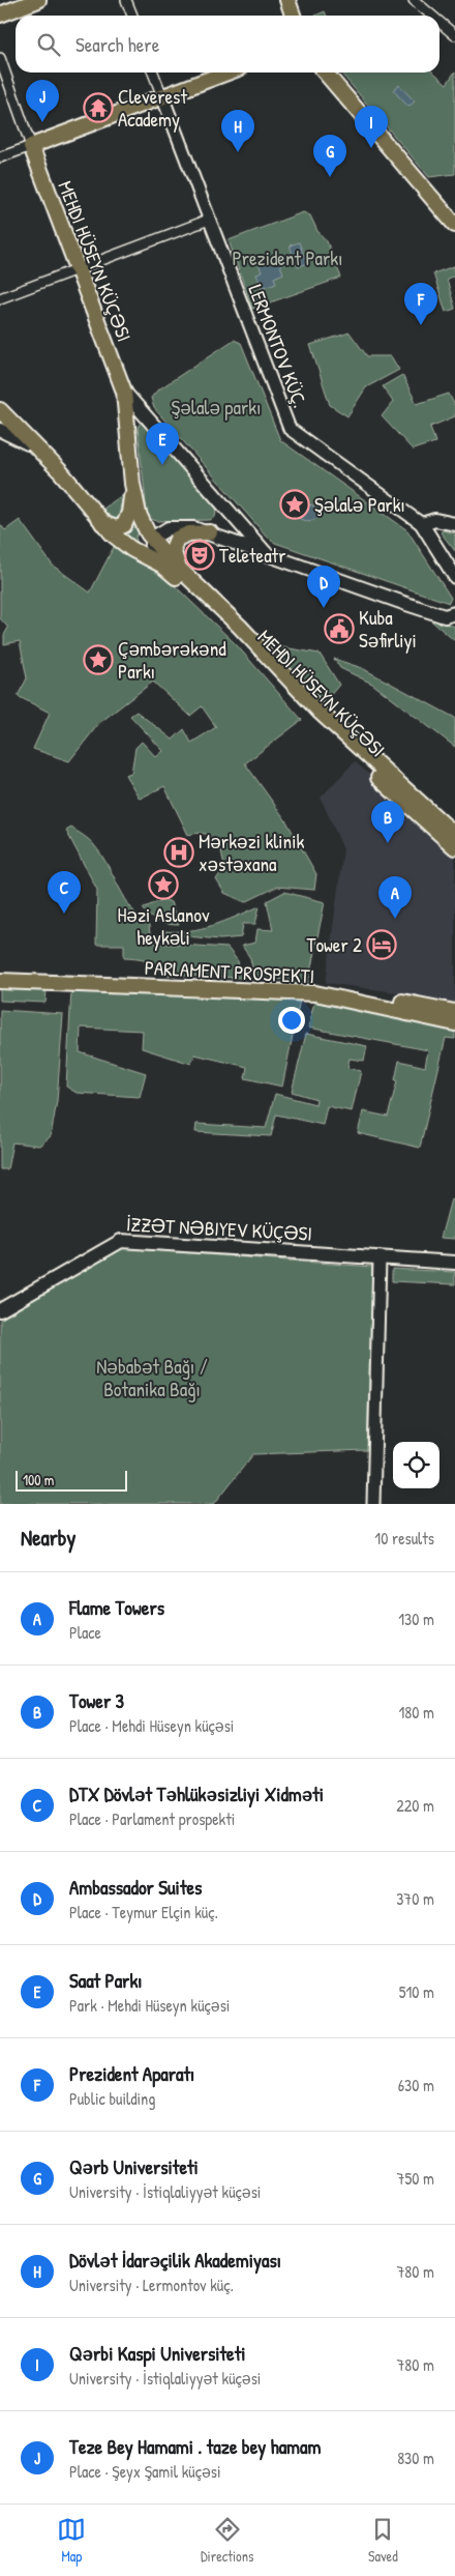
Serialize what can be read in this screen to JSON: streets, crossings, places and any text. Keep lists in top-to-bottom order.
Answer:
{
  "streets": {
    "main road": [
      "MEHDI HÜSEYN KÜÇƏSI",
      "LERMONTOV KÜÇ.",
      "PARLAMENT PROSPEKTI",
      "İZZƏT NƏBIYEV KÜÇƏSI"
    ]
  },
  "parks": ["Prezident Parkı", "Şəlalə parkı", "Nəbabət Bağı / Botanika Bağı"],
  "places": {
    "temple": ["Cleverest Academy"],
    "place": ["Şəlalə Parkı", "Çəmbərəkənd Parkı", "Həzi Aslanov heykəli"],
    "theatre": ["Teleteatr"],
    "public building": ["Kuba Səfirliyi"],
    "hospital": ["Mərkəzi klinik xəstəxana"],
    "hotel": ["Tower 2"]
  },
  "scale_bar": "100 m",
  "page": {
    "search": "Search here",
    "pins": [
      "J",
      "I",
      "H",
      "G",
      "F",
      "E",
      "D",
      "B",
      "C",
      "A"
    ],
    "scale": "100 m",
    "heading": ["Nearby", "10 results"],
    "list": [
      {
        "mark": "A",
        "name": "Flame Towers",
        "note": "Place",
        "value": "130 m"
      },
      {
        "mark": "B",
        "name": "Tower 3",
        "note": "Place · Mehdi Hüseyn küçəsi",
        "value": "180 m"
      },
      {
        "mark": "C",
        "name": "DTX Dövlət Təhlükəsizliyi Xidməti",
        "note": "Place · Parlament prospekti",
        "value": "220 m"
      },
      {
        "mark": "D",
        "name": "Ambassador Suites",
        "note": "Place · Teymur Elçin küç.",
        "value": "370 m"
      },
      {
        "mark": "E",
        "name": "Saat Parkı",
        "note": "Park · Mehdi Hüseyn küçəsi",
        "value": "510 m"
      },
      {
        "mark": "F",
        "name": "Prezident Aparatı",
        "note": "Public building",
        "value": "630 m"
      },
      {
        "mark": "G",
        "name": "Qərb Universiteti",
        "note": "University · İstiqlaliyyət küçəsi",
        "value": "750 m"
      },
      {
        "mark": "H",
        "name": "Dövlət İdarəçilik Akademiyası",
        "note": "University · Lermontov küç.",
        "value": "780 m"
      },
      {
        "mark": "I",
        "name": "Qərbi Kaspi Universiteti",
        "note": "University · İstiqlaliyyət küçəsi",
        "value": "780 m"
      },
      {
        "mark": "J",
        "name": "Teze Bey Hamami . taze bey hamam",
        "note": "Place · Şeyx Şamil küçəsi",
        "value": "830 m"
      }
    ],
    "nav": ["Map", "Directions", "Saved"]
  }
}
